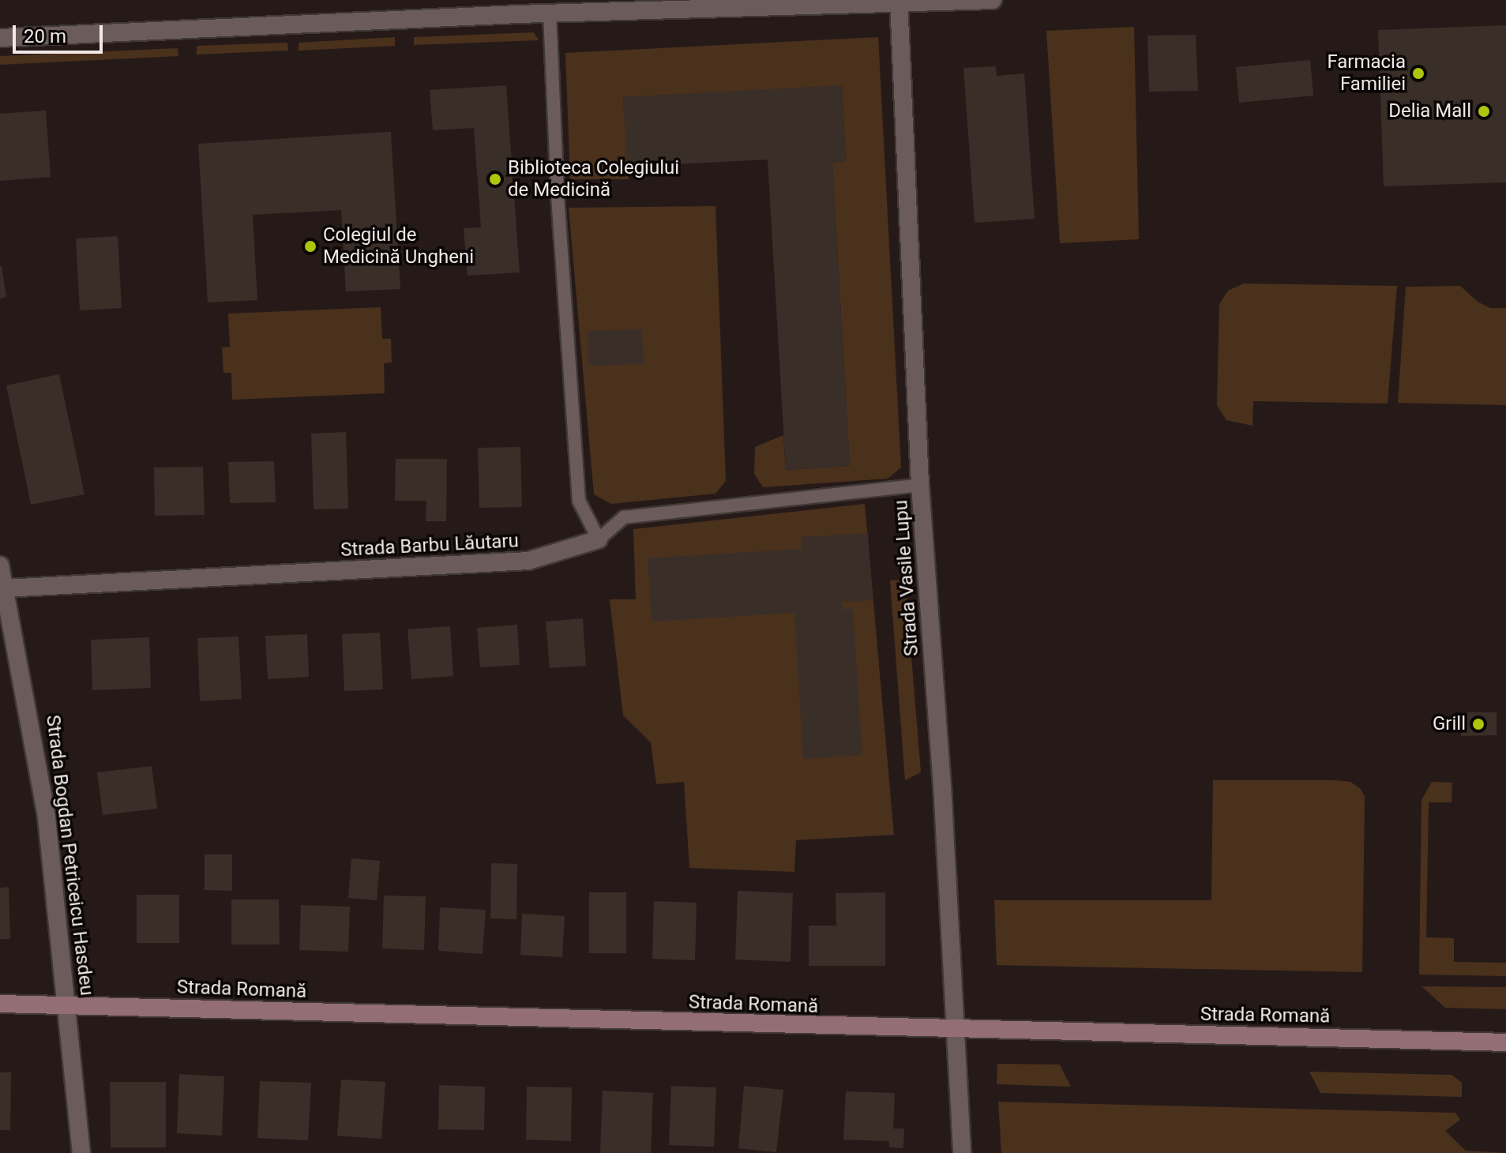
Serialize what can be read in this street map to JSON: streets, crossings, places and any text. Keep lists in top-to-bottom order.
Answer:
{
  "streets": {
    "main road": ["Strada Romană"],
    "street": ["Strada Barbu Lăutaru", "Strada Vasile Lupu", "Strada Bogdan Petriceicu Hasdeu"]
  },
  "crossings": [
    ["Strada Barbu Lăutaru", "Strada Vasile Lupu"],
    ["Strada Barbu Lăutaru", "Strada Bogdan Petriceicu Hasdeu"],
    ["Strada Vasile Lupu", "Strada Romană"],
    ["Strada Bogdan Petriceicu Hasdeu", "Strada Romană"]
  ],
  "places": [
    "Farmacia Familiei",
    "Delia Mall",
    "Biblioteca Colegiului de Medicină",
    "Colegiul de Medicină Ungheni",
    "Grill"
  ],
  "scale_bar": "20 m"
}
